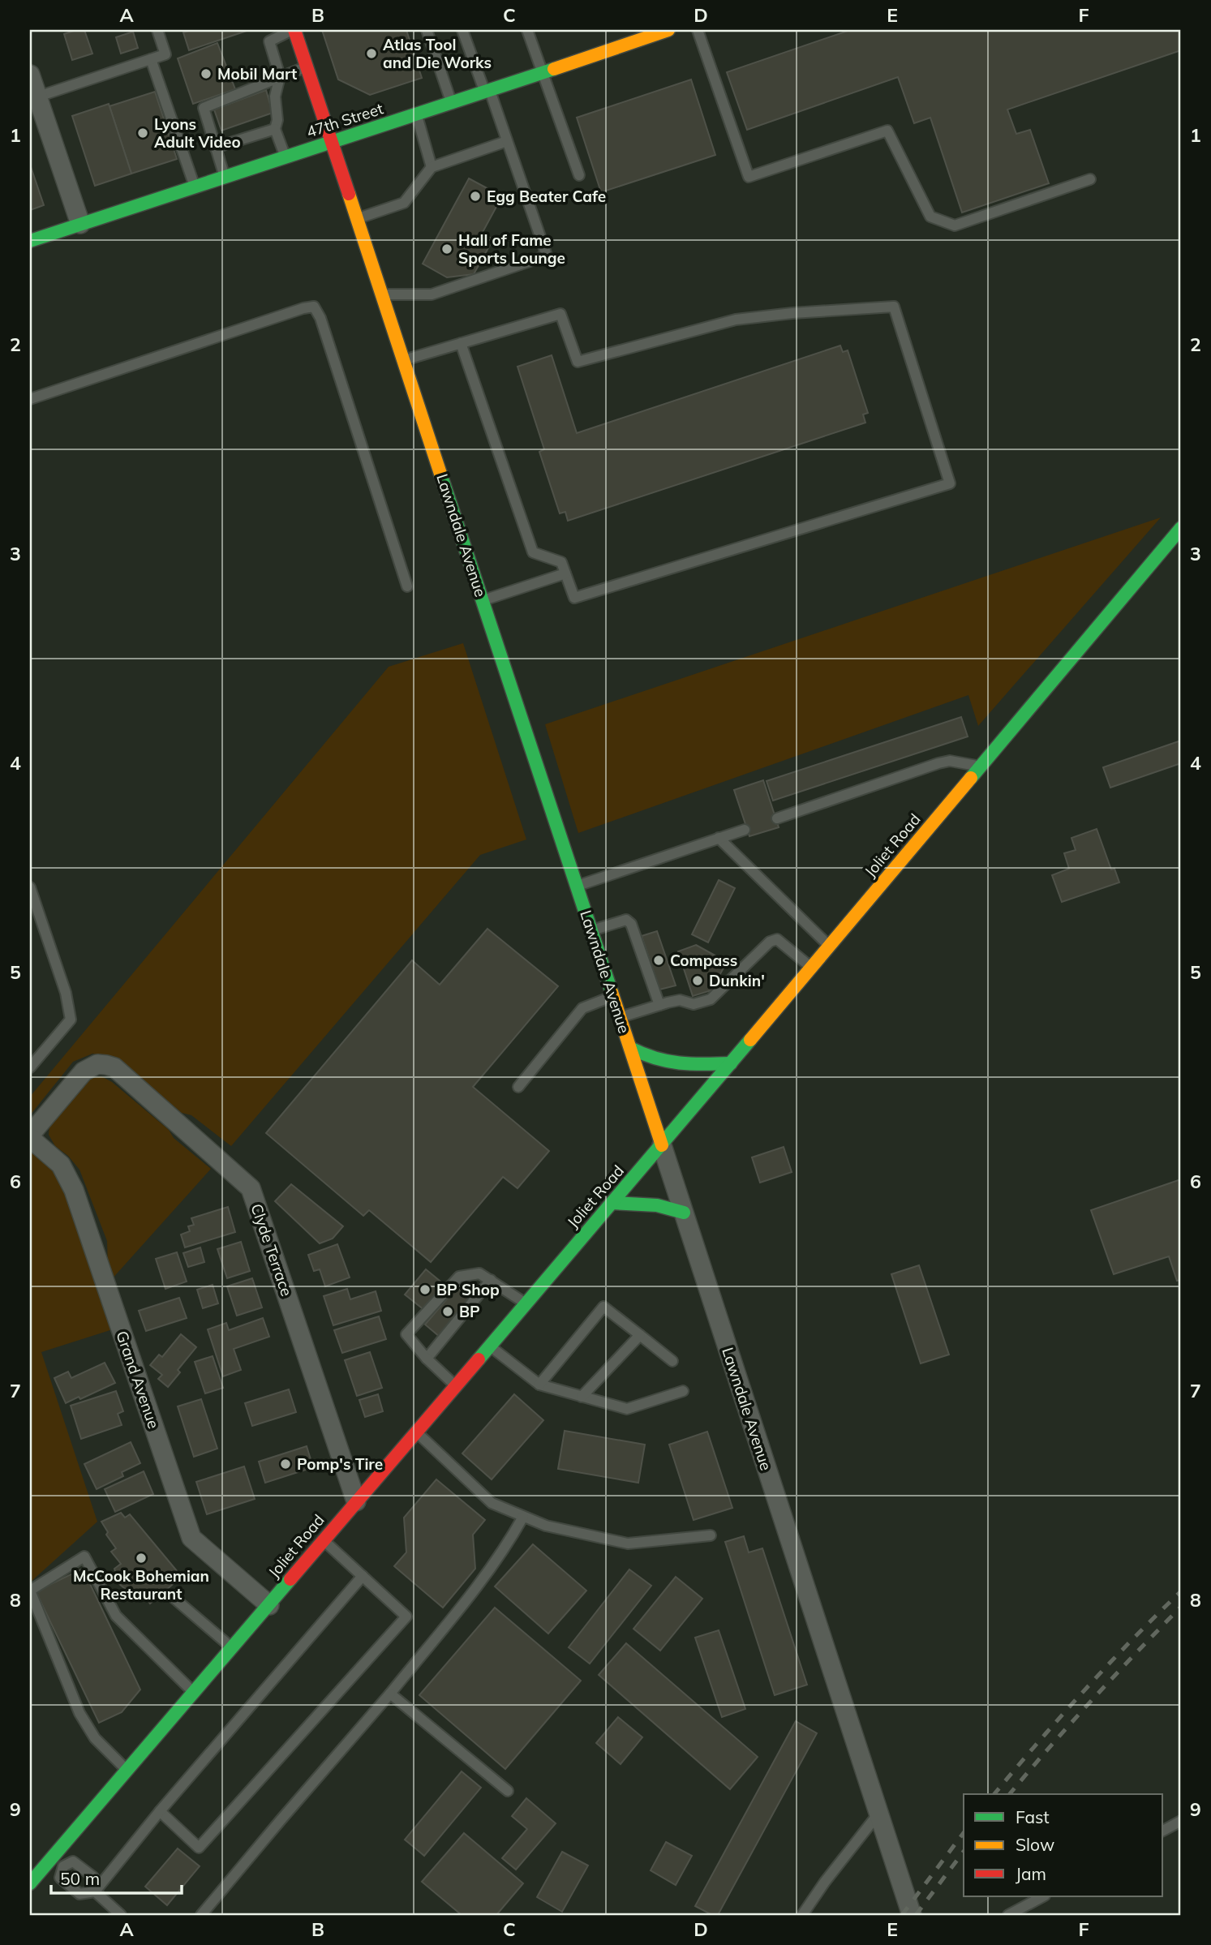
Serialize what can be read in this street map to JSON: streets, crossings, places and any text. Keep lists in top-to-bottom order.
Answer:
{
  "streets": {
    "main road": ["47th Street", "Lawndale Avenue", "Joliet Road"],
    "street": ["Clyde Terrace", "Grand Avenue"]
  },
  "crossings": [
    ["47th Street", "Lawndale Avenue"],
    ["Lawndale Avenue", "Joliet Road"],
    ["Joliet Road", "Clyde Terrace"],
    ["Joliet Road", "Grand Avenue"],
    ["Clyde Terrace", "Grand Avenue"]
  ],
  "places": [
    "Atlas Tool and Die Works",
    "Mobil Mart",
    "Lyons Adult Video",
    "Egg Beater Cafe",
    "Hall of Fame Sports Lounge",
    "Compass",
    "Dunkin'",
    "BP Shop",
    "BP",
    "Pomp's Tire",
    "McCook Bohemian Restaurant"
  ],
  "legend": ["Fast", "Slow", "Jam"],
  "scale_bar": "50 m",
  "grid": {
    "columns": [
      "A",
      "B",
      "C",
      "D",
      "E",
      "F"
    ],
    "rows": [
      "1",
      "2",
      "3",
      "4",
      "5",
      "6",
      "7",
      "8",
      "9"
    ]
  }
}
